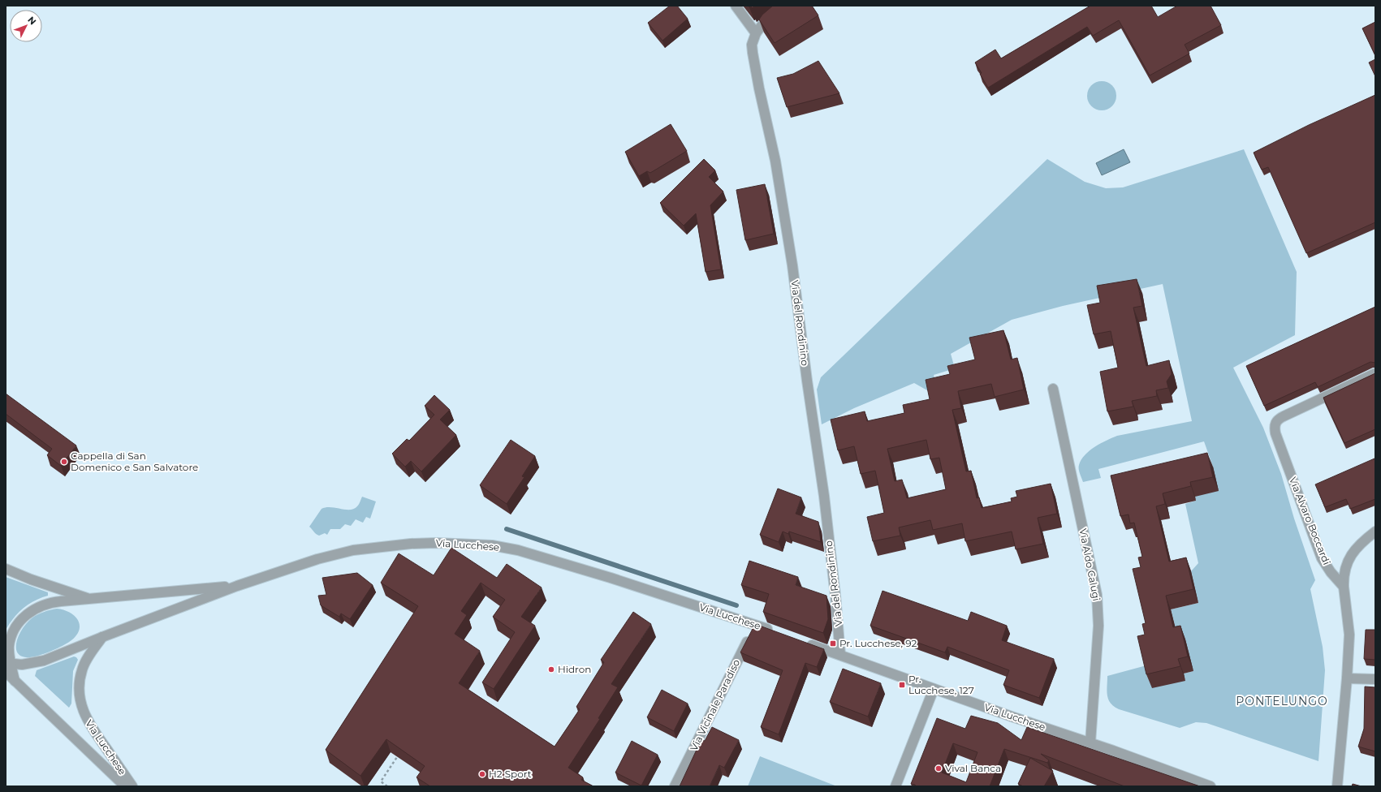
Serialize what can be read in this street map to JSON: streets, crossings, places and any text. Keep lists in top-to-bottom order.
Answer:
{
  "streets": {
    "street": [
      "Via del Rondinino",
      "Via Alvaro Boccardi",
      "Via Lucchese",
      "Via Aldo Calugi",
      "Via Vicinale Paradiso"
    ]
  },
  "crossings": [
    ["Via del Rondinino", "Via Lucchese"],
    ["Via Lucchese", "Via Aldo Calugi"],
    ["Via Lucchese", "Via Vicinale Paradiso"]
  ],
  "districts": ["PONTELUNGO"],
  "places": {
    "other": [
      "Cappella di San Domenico e San Salvatore",
      "Hidron",
      "Vival Banca",
      "H2 Sport"
    ],
    "transit": ["Pr. Lucchese, 92", "Pr. Lucchese, 127"]
  },
  "north": "top right"
}
